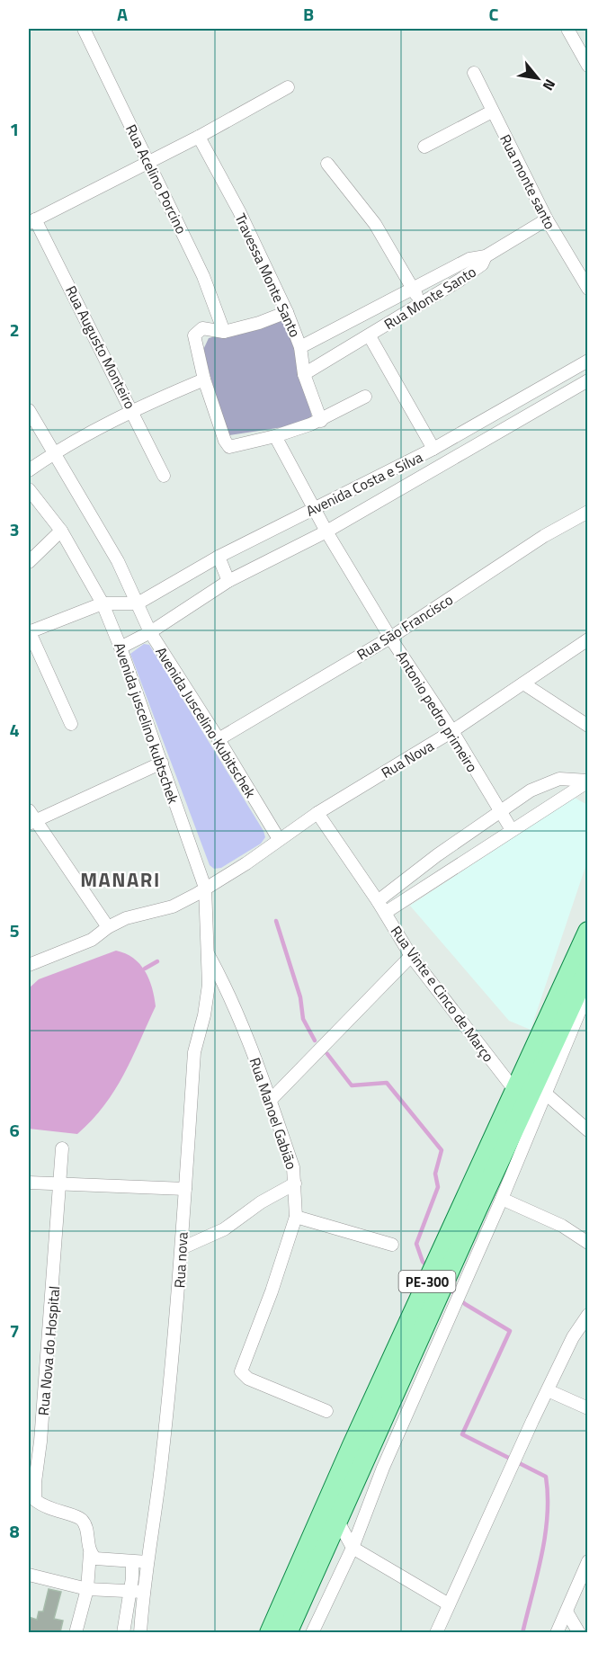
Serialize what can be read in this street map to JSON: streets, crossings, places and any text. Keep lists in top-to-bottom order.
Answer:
{
  "streets": {
    "main road": ["PE-300"],
    "street": [
      "Rua Acelino Porcino",
      "Rua monte santo",
      "Travessa Monte Santo",
      "Rua Monte Santo",
      "Rua Augusto Monteiro",
      "Avenida Costa e Silva",
      "Rua São Francisco",
      "Antonio pedro primeiro",
      "Avenida Juscelino Kubitschek",
      "Avenida juscelino kubtschek",
      "Rua Nova",
      "Rua Vinte e Cinco de Março",
      "Rua Manoel Gabião",
      "Rua nova",
      "Rua Nova do Hospital"
    ]
  },
  "crossings": [
    ["Rua monte santo", "Rua Monte Santo"],
    ["Rua monte santo", "Avenida Costa e Silva"],
    ["Travessa Monte Santo", "Rua Monte Santo"],
    ["Avenida Costa e Silva", "Antonio pedro primeiro"],
    ["Avenida Costa e Silva", "Avenida Juscelino Kubitschek"],
    ["Avenida Costa e Silva", "Avenida juscelino kubtschek"],
    ["Rua São Francisco", "Antonio pedro primeiro"],
    ["Rua São Francisco", "Avenida Juscelino Kubitschek"],
    ["Antonio pedro primeiro", "Rua Nova"],
    ["Avenida Juscelino Kubitschek", "Rua Nova"],
    ["Avenida juscelino kubtschek", "Rua Nova"],
    ["Avenida juscelino kubtschek", "Rua nova"],
    ["Rua Nova", "Rua Vinte e Cinco de Março"],
    ["Rua Nova", "Rua nova"],
    ["Rua Vinte e Cinco de Março", "Rua Manoel Gabião"],
    ["Rua Vinte e Cinco de Março", "PE-300"],
    ["Rua Manoel Gabião", "Rua nova"]
  ],
  "districts": ["MANARI"],
  "north": "bottom right",
  "grid": {
    "columns": ["A", "B", "C"],
    "rows": [
      "1",
      "2",
      "3",
      "4",
      "5",
      "6",
      "7",
      "8"
    ]
  }
}
